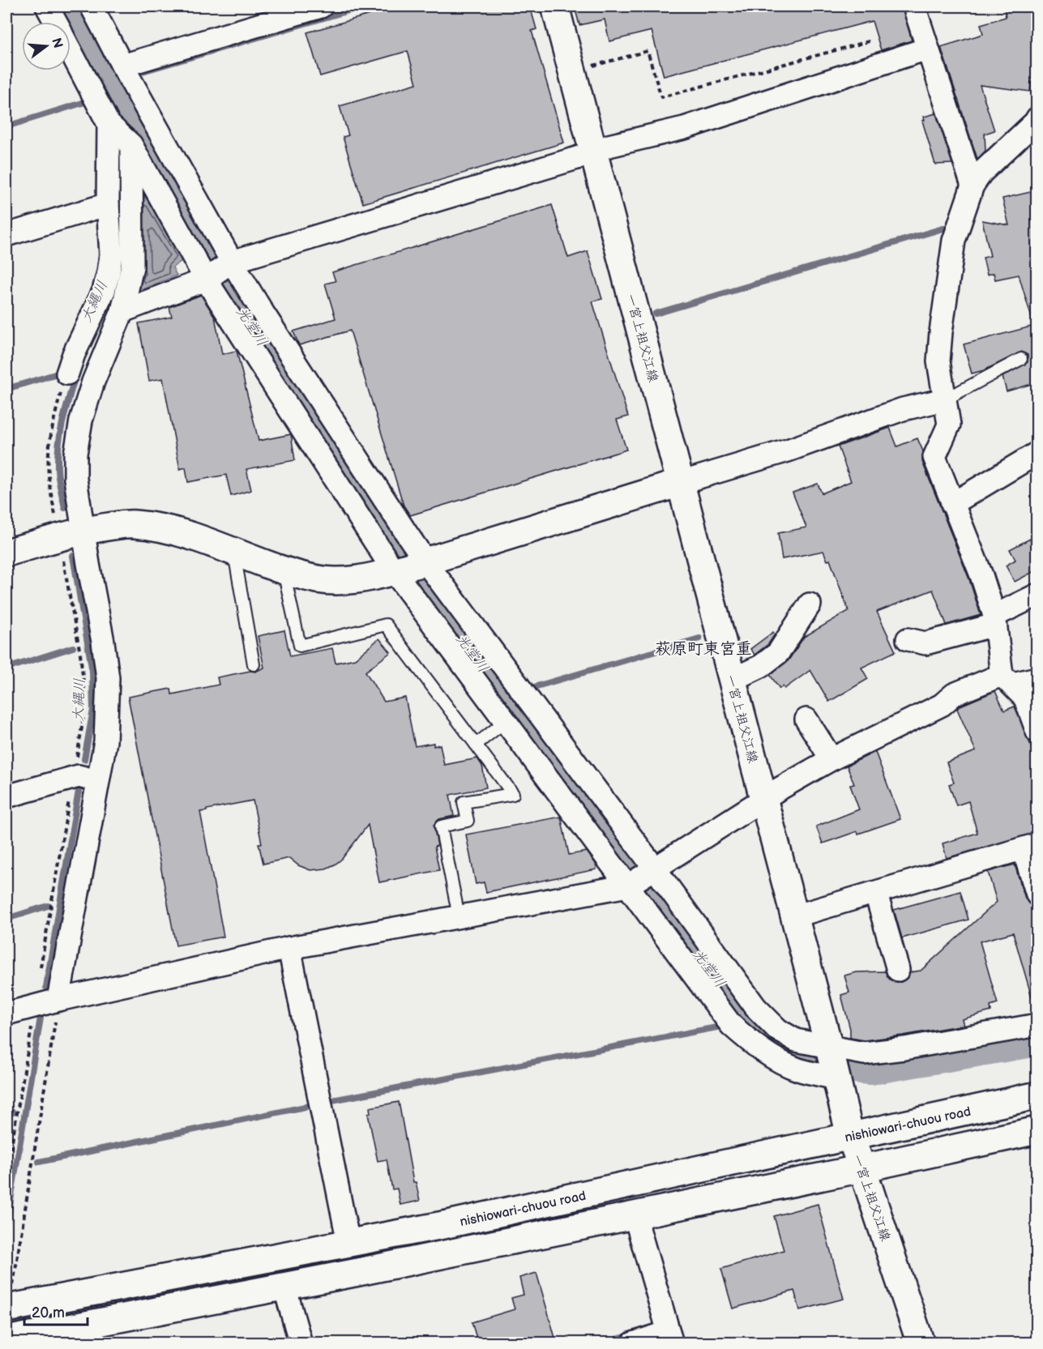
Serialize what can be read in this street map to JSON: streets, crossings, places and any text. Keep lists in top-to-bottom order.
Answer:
{
  "streets": {
    "main road": ["一宮上祖父江線", "nishiowari-chuou road"]
  },
  "crossings": [
    ["一宮上祖父江線", "nishiowari-chuou road"]
  ],
  "districts": ["萩原町東宮重"],
  "water": ["大縄川", "光堂川"],
  "scale_bar": "20 m",
  "north": "right"
}
